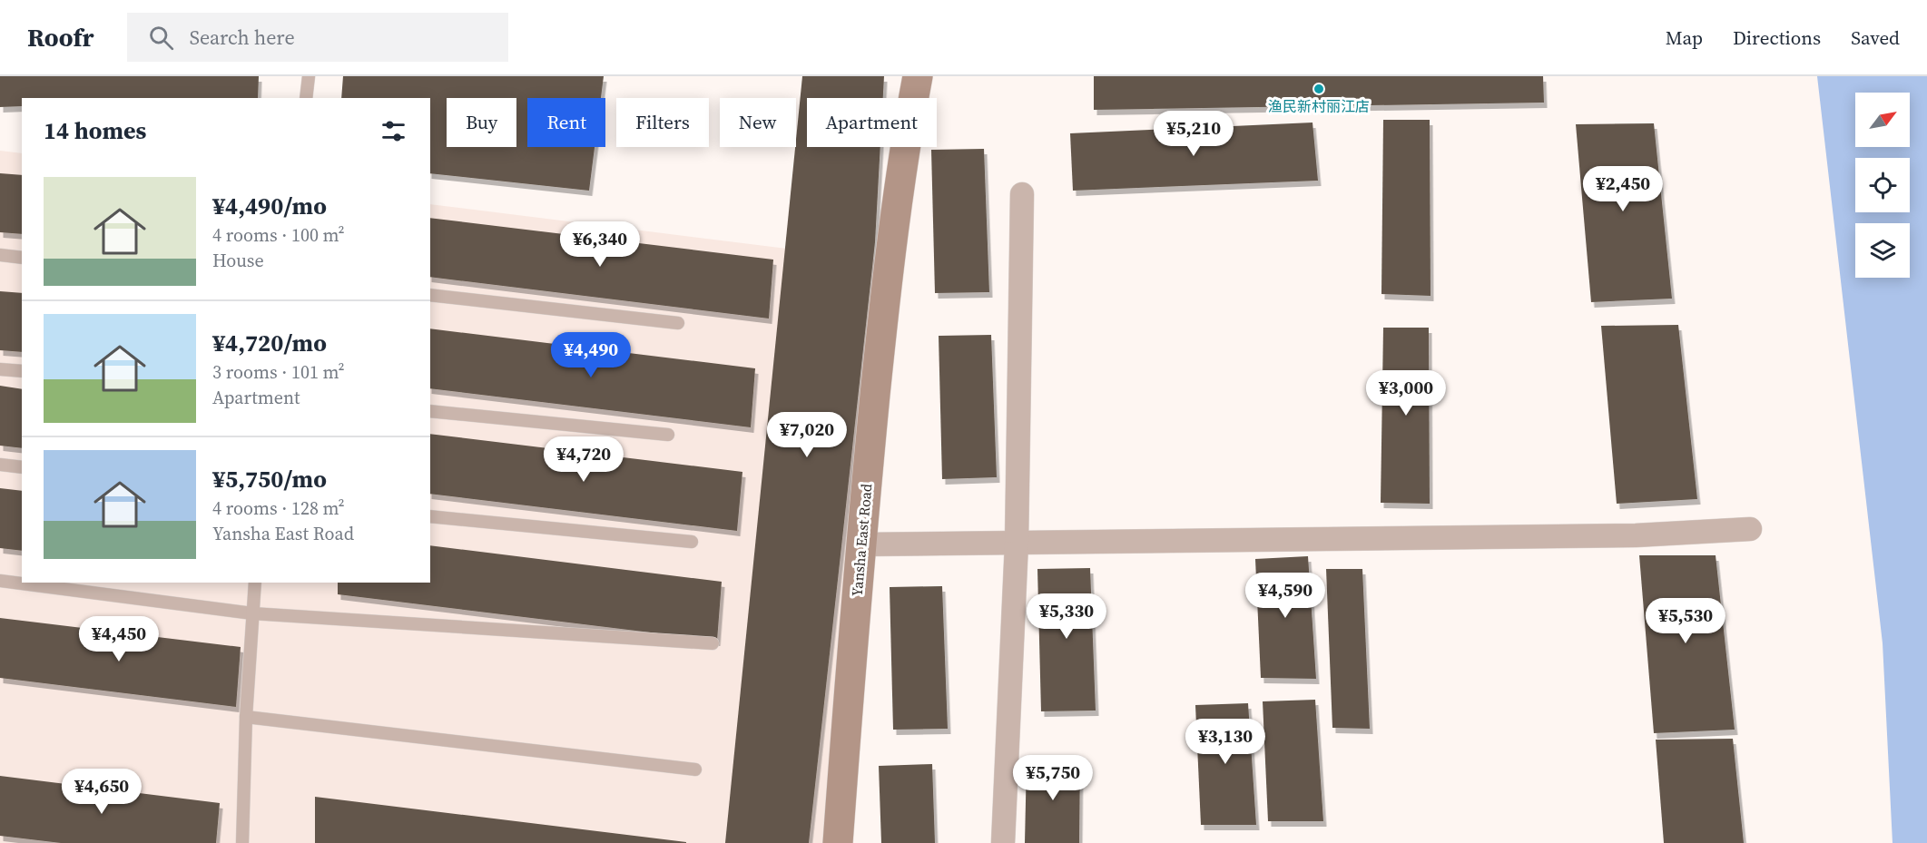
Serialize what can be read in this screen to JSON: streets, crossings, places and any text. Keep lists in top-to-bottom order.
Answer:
{
  "streets": {
    "street": ["Yansha East Road"]
  },
  "places": ["渔民新村丽江店"],
  "north": "top right",
  "page": {
    "header": "Roofr",
    "search": "Search here",
    "nav": ["Map", "Directions", "Saved"],
    "chip": [
      "Buy",
      "Rent",
      "Filters",
      "New",
      "Apartment"
    ],
    "heading": "14 homes",
    "price": [
      "¥5,210",
      "¥2,450",
      "¥6,340",
      "¥4,490",
      "¥3,000",
      "¥7,020",
      "¥4,720",
      "¥4,590",
      "¥5,330",
      "¥5,530",
      "¥4,450",
      "¥3,130",
      "¥5,750",
      "¥4,650"
    ],
    "list": [
      {
        "name": "¥4,490/mo",
        "note": "4 rooms · 100 m² · House"
      },
      {
        "name": "¥4,720/mo",
        "note": "3 rooms · 101 m² · Apartment"
      },
      {
        "name": "¥5,750/mo",
        "note": "4 rooms · 128 m² · Yansha East Road"
      }
    ]
  }
}
